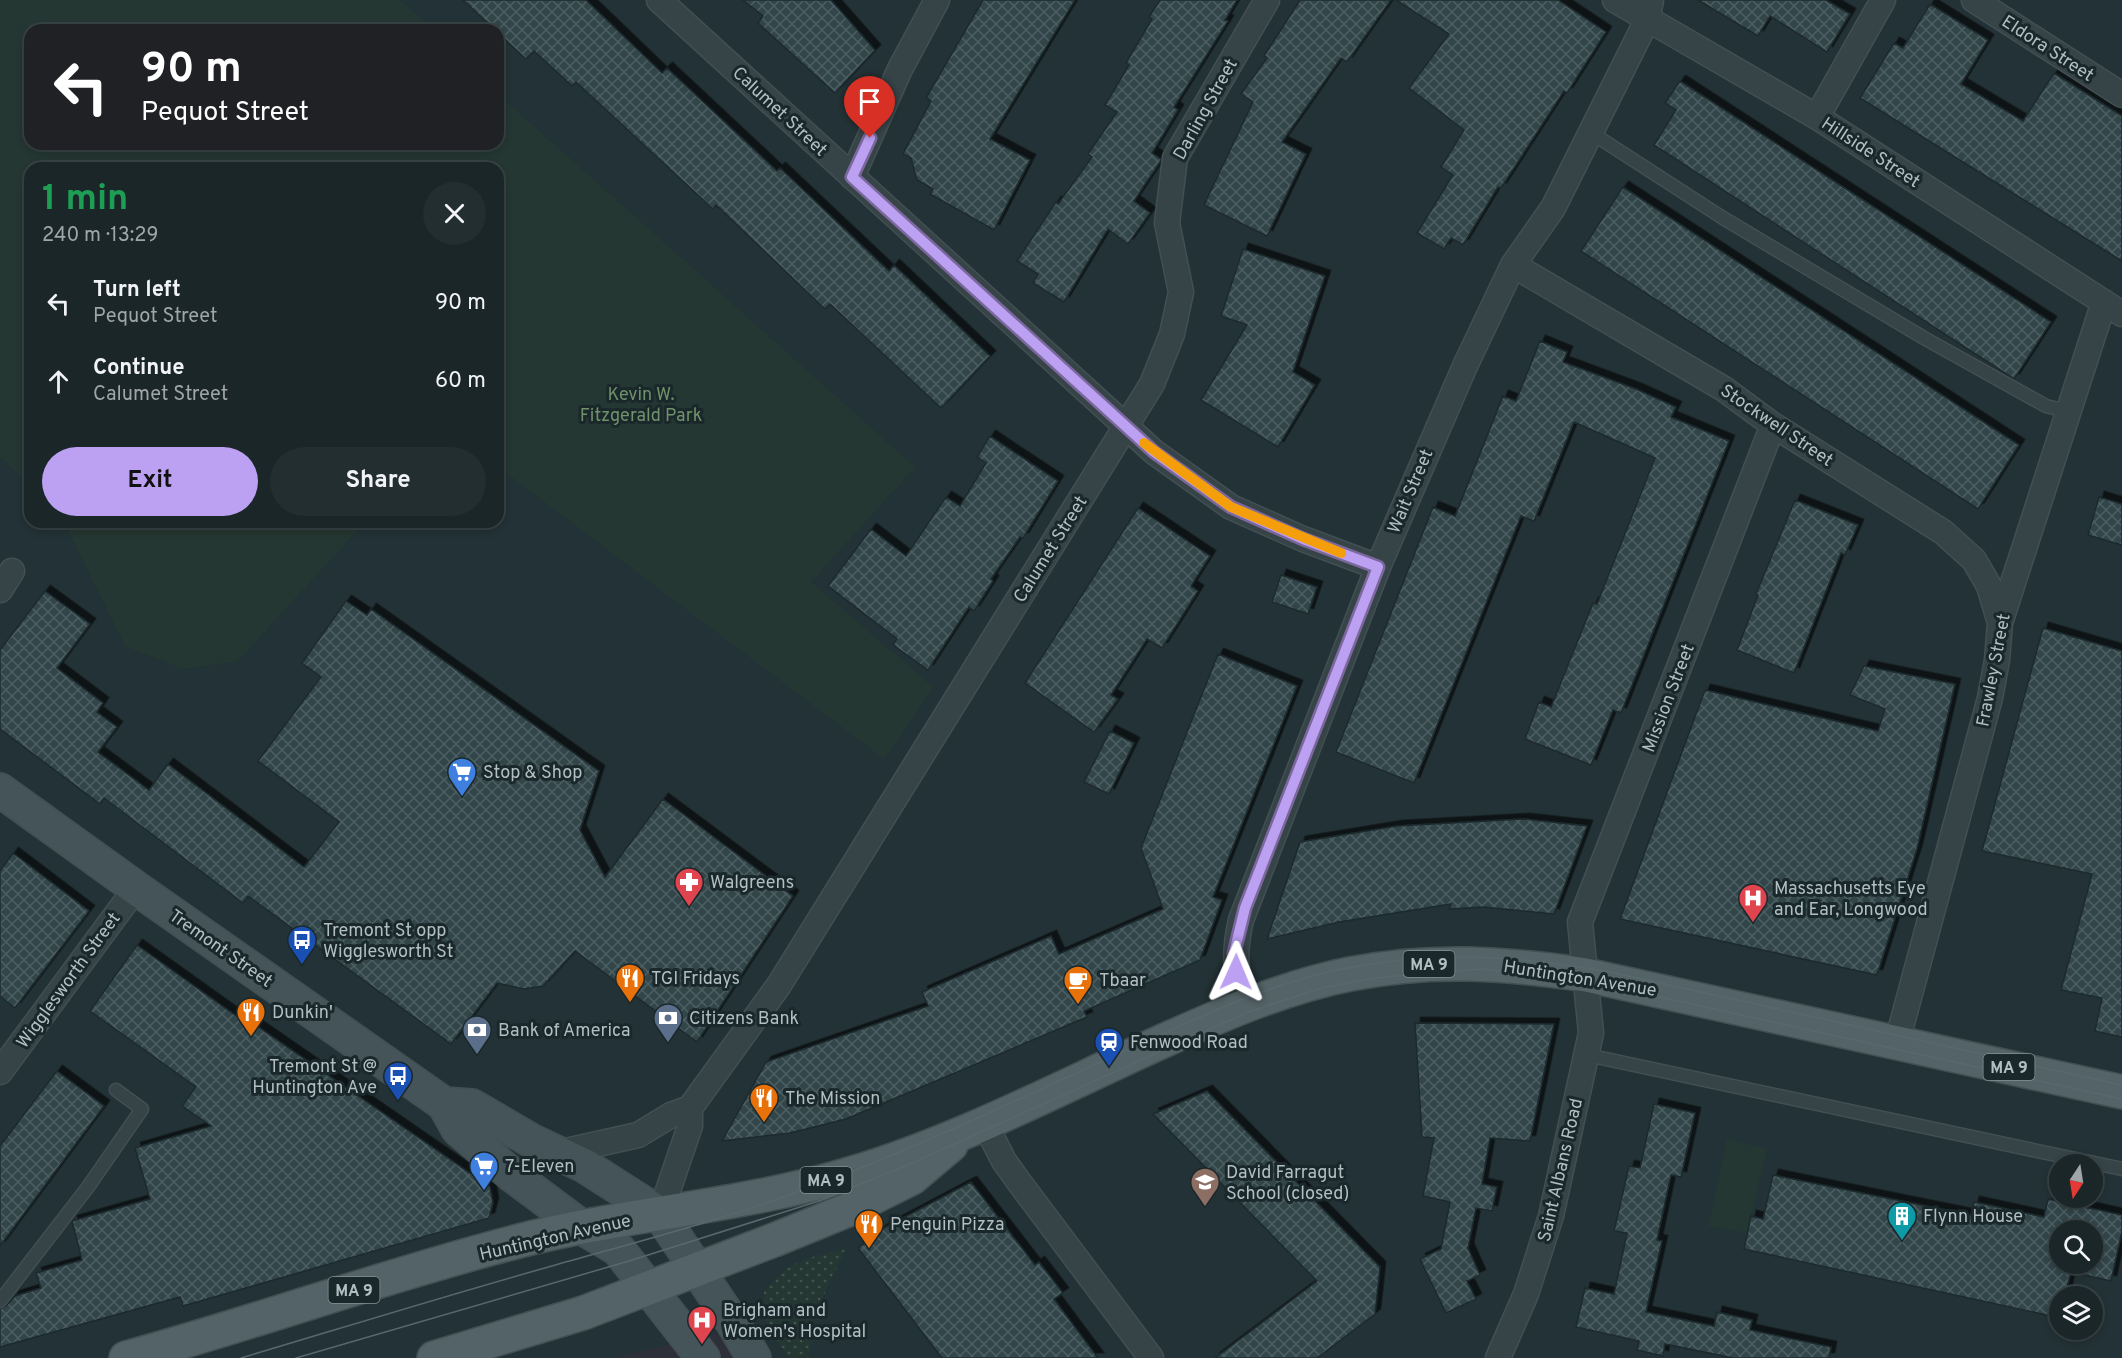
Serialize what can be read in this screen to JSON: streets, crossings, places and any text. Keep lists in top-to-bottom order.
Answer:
{
  "streets": {
    "main road": ["Tremont Street", "MA 9", "Huntington Avenue"],
    "street": [
      "Eldora Street",
      "Darling Street",
      "Calumet Street",
      "Hillside Street",
      "Stockwell Street",
      "Wait Street",
      "Frawley Street",
      "Mission Street",
      "Wigglesworth Street",
      "Saint Albans Road"
    ]
  },
  "crossings": [
    ["Darling Street", "Calumet Street"],
    ["Calumet Street", "Tremont Street"],
    ["Calumet Street", "Huntington Avenue"],
    ["Hillside Street", "Wait Street"],
    ["Hillside Street", "Frawley Street"],
    ["Stockwell Street", "Wait Street"],
    ["Stockwell Street", "Frawley Street"],
    ["Stockwell Street", "Mission Street"],
    ["Wait Street", "Huntington Avenue"],
    ["Frawley Street", "Huntington Avenue"],
    ["Mission Street", "Huntington Avenue"],
    ["Mission Street", "Saint Albans Road"],
    ["Tremont Street", "Huntington Avenue"],
    ["Tremont Street", "Wigglesworth Street"],
    ["Huntington Avenue", "Saint Albans Road"]
  ],
  "parks": ["Kevin W. Fitzgerald Park"],
  "places": {
    "supermarket": ["Stop & Shop", "7-Eleven"],
    "pharmacy": ["Walgreens"],
    "hospital": ["Massachusetts Eye and Ear, Longwood", "Brigham and Women's Hospital"],
    "bus stop": ["Tremont St opp Wigglesworth St", "Tremont St @ Huntington Ave"],
    "restaurant": [
      "TGI Fridays",
      "Dunkin'",
      "The Mission",
      "Penguin Pizza"
    ],
    "cafe": ["Tbaar"],
    "bank": ["Citizens Bank", "Bank of America"],
    "station": ["Fenwood Road"],
    "school or university": ["David Farragut School (closed)"],
    "building": ["Flynn House"]
  },
  "north": "bottom",
  "page": {
    "turn": ["90 m", "Pequot Street"],
    "heading": ["1 min", "240 m · 13:29"],
    "list": [
      {
        "name": "Turn left",
        "note": "Pequot Street",
        "value": "90 m"
      },
      {
        "name": "Continue",
        "note": "Calumet Street",
        "value": "60 m"
      }
    ],
    "buttons": ["Exit", "Share"]
  }
}
